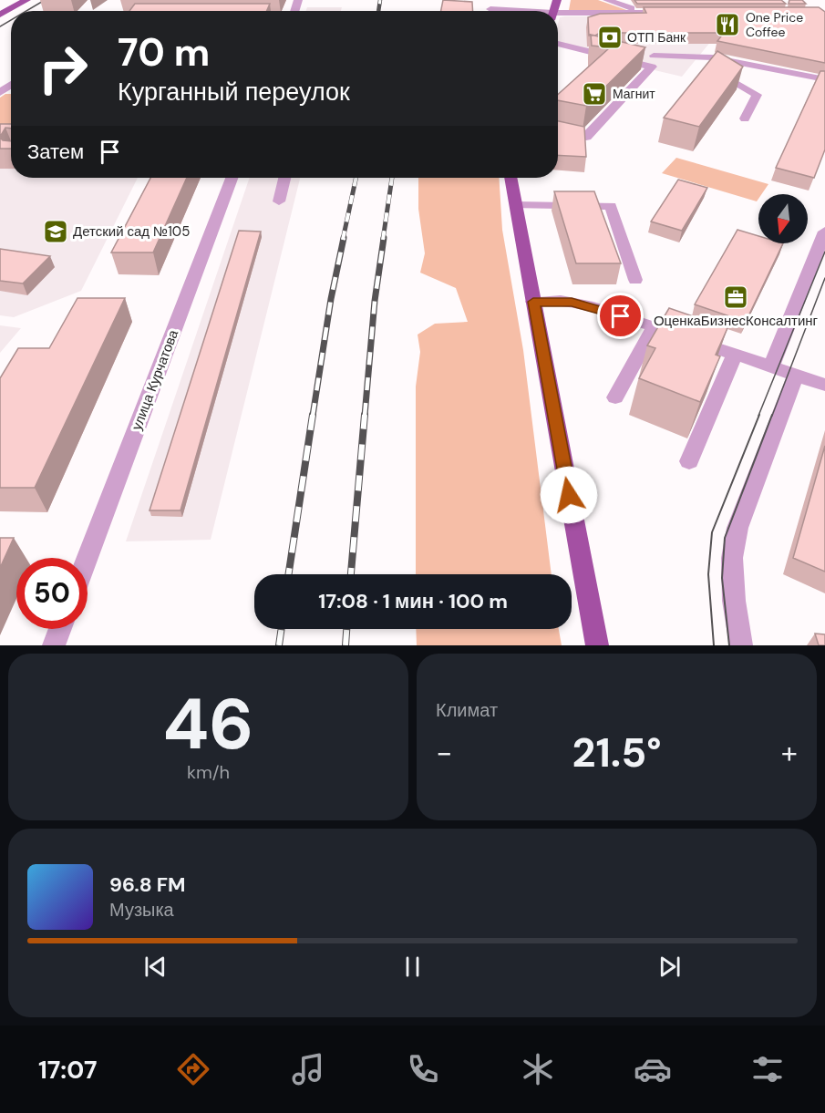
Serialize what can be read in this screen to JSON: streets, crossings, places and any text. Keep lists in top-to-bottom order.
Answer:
{
  "streets": {
    "street": ["улица Курчатова"]
  },
  "places": {
    "restaurant": ["One Price Coffee"],
    "bank": ["ОТП Банк"],
    "supermarket": ["Магнит"],
    "school or university": ["Детский сад №105"],
    "office": ["ОценкаБизнесКонсалтинг"]
  },
  "north": "bottom",
  "page": {
    "turn": ["70 m", "Курганный переулок"],
    "then": "Затем",
    "limit": "50",
    "trip": "17:08 · 1 мин · 100 m",
    "tile": [
      ["46", "km/h"],
      "Климат"
    ],
    "heat": ["−", "21.5°", "+"],
    "song": ["96.8 FM", "Музыка"],
    "tabs": "17:07"
  }
}
